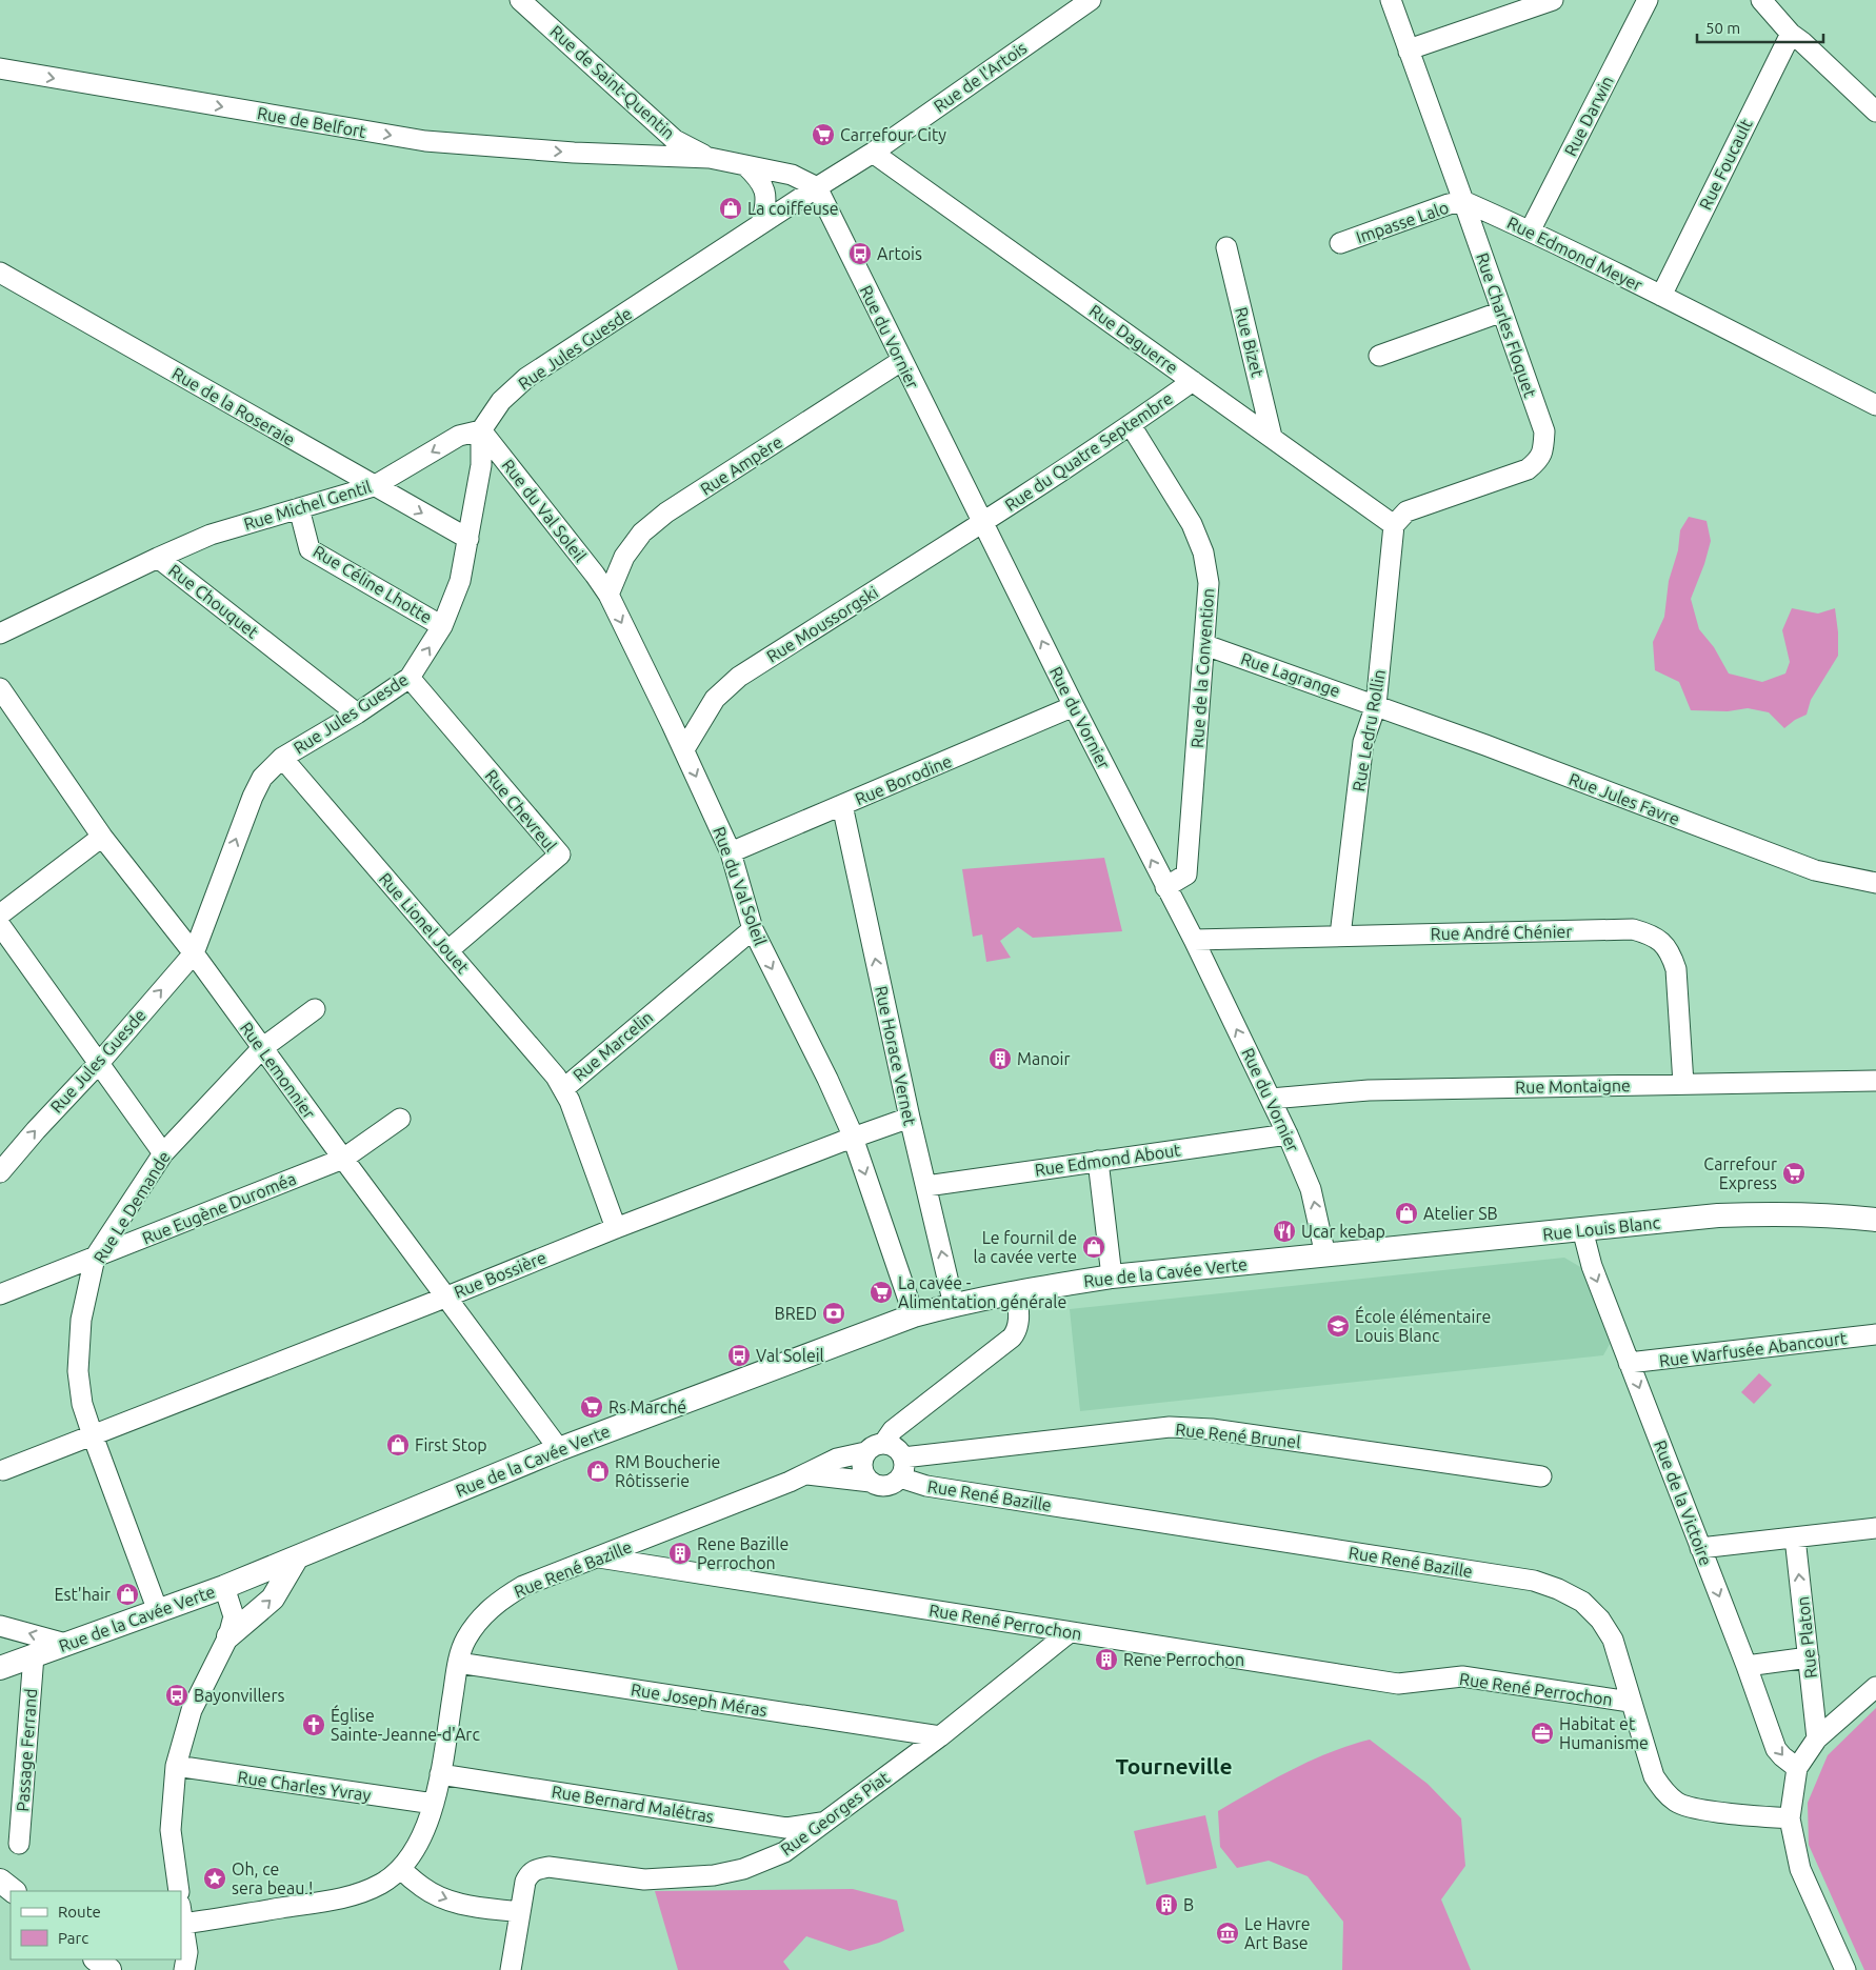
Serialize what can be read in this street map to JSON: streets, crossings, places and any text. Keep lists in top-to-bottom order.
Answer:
{
  "streets": {
    "street": [
      "Rue de l'Artois",
      "Rue de Saint-Quentin",
      "Rue Darwin",
      "Rue de Belfort",
      "Rue Foucault",
      "Impasse Lalo",
      "Rue Edmond Meyer",
      "Rue Charles Floquet",
      "Rue du Vornier",
      "Rue Daguerre",
      "Rue Bizet",
      "Rue Jules Guesde",
      "Rue de la Roseraie",
      "Rue du Quatre Septembre",
      "Rue Ampère",
      "Rue Michel Gentil",
      "Rue du Val Soleil",
      "Rue Céline Lhotte",
      "Rue Chouquet",
      "Rue Moussorgski",
      "Rue de la Convention",
      "Rue Lagrange",
      "Rue Ledru Rollin",
      "Rue Borodine",
      "Rue Jules Favre",
      "Rue Chevreul",
      "Rue Lionel Jouet",
      "Rue André Chénier",
      "Rue Marcelin",
      "Rue Horace Vernet",
      "Rue Lemonnier",
      "Rue Montaigne",
      "Rue Edmond About",
      "Rue Le Demande",
      "Rue Eugène Duroméa",
      "Rue Louis Blanc",
      "Rue de la Cavée Verte",
      "Rue Bossière",
      "Rue Warfusée Abancourt",
      "Rue René Brunel",
      "Rue René Bazille",
      "Rue de la Victoire",
      "Rue René Perrochon",
      "Rue Platon",
      "Rue Joseph Méras",
      "Passage Ferrand",
      "Rue Charles Yvray",
      "Rue Bernard Malétras",
      "Rue Georges Piat"
    ]
  },
  "crossings": [
    ["Rue de l'Artois", "Rue de Belfort"],
    ["Rue de l'Artois", "Rue du Vornier"],
    ["Rue de l'Artois", "Rue Daguerre"],
    ["Rue de l'Artois", "Rue Jules Guesde"],
    ["Rue de Saint-Quentin", "Rue de Belfort"],
    ["Rue Darwin", "Rue Edmond Meyer"],
    ["Rue de Belfort", "Rue du Vornier"],
    ["Rue de Belfort", "Rue Jules Guesde"],
    ["Rue Foucault", "Rue Edmond Meyer"],
    ["Impasse Lalo", "Rue Edmond Meyer"],
    ["Impasse Lalo", "Rue Charles Floquet"],
    ["Rue Edmond Meyer", "Rue Charles Floquet"],
    ["Rue Charles Floquet", "Rue Daguerre"],
    ["Rue Charles Floquet", "Rue Ledru Rollin"],
    ["Rue du Vornier", "Rue Jules Guesde"],
    ["Rue du Vornier", "Rue du Quatre Septembre"],
    ["Rue du Vornier", "Rue Ampère"],
    ["Rue du Vornier", "Rue Moussorgski"],
    ["Rue du Vornier", "Rue de la Convention"],
    ["Rue du Vornier", "Rue Borodine"],
    ["Rue du Vornier", "Rue André Chénier"],
    ["Rue du Vornier", "Rue Montaigne"],
    ["Rue du Vornier", "Rue Edmond About"],
    ["Rue du Vornier", "Rue Louis Blanc"],
    ["Rue du Vornier", "Rue de la Cavée Verte"],
    ["Rue Daguerre", "Rue Bizet"],
    ["Rue Daguerre", "Rue du Quatre Septembre"],
    ["Rue Daguerre", "Rue Ledru Rollin"],
    ["Rue Jules Guesde", "Rue de la Roseraie"],
    ["Rue Jules Guesde", "Rue Michel Gentil"],
    ["Rue Jules Guesde", "Rue du Val Soleil"],
    ["Rue Jules Guesde", "Rue Céline Lhotte"],
    ["Rue Jules Guesde", "Rue Chouquet"],
    ["Rue Jules Guesde", "Rue Chevreul"],
    ["Rue Jules Guesde", "Rue Lionel Jouet"],
    ["Rue Jules Guesde", "Rue Lemonnier"],
    ["Rue de la Roseraie", "Rue Michel Gentil"],
    ["Rue du Quatre Septembre", "Rue Moussorgski"],
    ["Rue du Quatre Septembre", "Rue de la Convention"],
    ["Rue Ampère", "Rue du Val Soleil"],
    ["Rue Michel Gentil", "Rue du Val Soleil"],
    ["Rue Michel Gentil", "Rue Céline Lhotte"],
    ["Rue Michel Gentil", "Rue Chouquet"],
    ["Rue du Val Soleil", "Rue Moussorgski"],
    ["Rue du Val Soleil", "Rue Borodine"],
    ["Rue du Val Soleil", "Rue Marcelin"],
    ["Rue du Val Soleil", "Rue de la Cavée Verte"],
    ["Rue du Val Soleil", "Rue Bossière"],
    ["Rue de la Convention", "Rue Lagrange"],
    ["Rue Lagrange", "Rue Ledru Rollin"],
    ["Rue Lagrange", "Rue Jules Favre"],
    ["Rue Ledru Rollin", "Rue Jules Favre"],
    ["Rue Ledru Rollin", "Rue André Chénier"],
    ["Rue Borodine", "Rue Horace Vernet"],
    ["Rue Chevreul", "Rue Lionel Jouet"],
    ["Rue Lionel Jouet", "Rue Marcelin"],
    ["Rue André Chénier", "Rue Montaigne"],
    ["Rue Marcelin", "Rue Bossière"],
    ["Rue Horace Vernet", "Rue Edmond About"],
    ["Rue Horace Vernet", "Rue de la Cavée Verte"],
    ["Rue Horace Vernet", "Rue Bossière"],
    ["Rue Lemonnier", "Rue Le Demande"],
    ["Rue Lemonnier", "Rue Eugène Duroméa"],
    ["Rue Lemonnier", "Rue de la Cavée Verte"],
    ["Rue Lemonnier", "Rue Bossière"],
    ["Rue Le Demande", "Rue Eugène Duroméa"],
    ["Rue Le Demande", "Rue de la Cavée Verte"],
    ["Rue Le Demande", "Rue Bossière"],
    ["Rue Louis Blanc", "Rue de la Cavée Verte"],
    ["Rue Louis Blanc", "Rue de la Victoire"],
    ["Rue de la Cavée Verte", "Passage Ferrand"],
    ["Rue Warfusée Abancourt", "Rue de la Victoire"],
    ["Rue René Brunel", "Rue René Bazille"],
    ["Rue René Bazille", "Rue René Perrochon"],
    ["Rue René Bazille", "Rue Joseph Méras"],
    ["Rue René Bazille", "Rue Charles Yvray"],
    ["Rue René Bazille", "Rue Bernard Malétras"],
    ["Rue René Perrochon", "Rue Georges Piat"],
    ["Rue Joseph Méras", "Rue Georges Piat"],
    ["Rue Bernard Malétras", "Rue Georges Piat"]
  ],
  "one_way": [
    "Rue de Belfort",
    "Rue du Vornier",
    "Rue Jules Guesde",
    "Rue du Val Soleil",
    "Rue Horace Vernet",
    "Rue de la Victoire",
    "Rue Platon"
  ],
  "districts": ["Tourneville"],
  "places": {
    "supermarket": [
      "Carrefour City",
      "Carrefour Express",
      "La cavée - Alimentation générale",
      "Rs Marché"
    ],
    "shop": [
      "La coiffeuse",
      "Atelier SB",
      "Le fournil de la cavée verte",
      "First Stop",
      "RM Boucherie Rôtisserie",
      "Est'hair"
    ],
    "bus stop": ["Artois", "Val Soleil", "Bayonvillers"],
    "building": [
      "Manoir",
      "Rene Bazille Perrochon",
      "Rene Perrochon",
      "B"
    ],
    "restaurant": ["Ucar kebap"],
    "bank": ["BRED"],
    "school or university": ["École élémentaire Louis Blanc"],
    "church": ["Église Sainte-Jeanne-d'Arc"],
    "office": ["Habitat et Humanisme"],
    "place": ["Oh, ce sera beau !"],
    "museum": ["Le Havre Art Base"]
  },
  "legend": ["Route", "Parc"],
  "scale_bar": "50 m"
}
